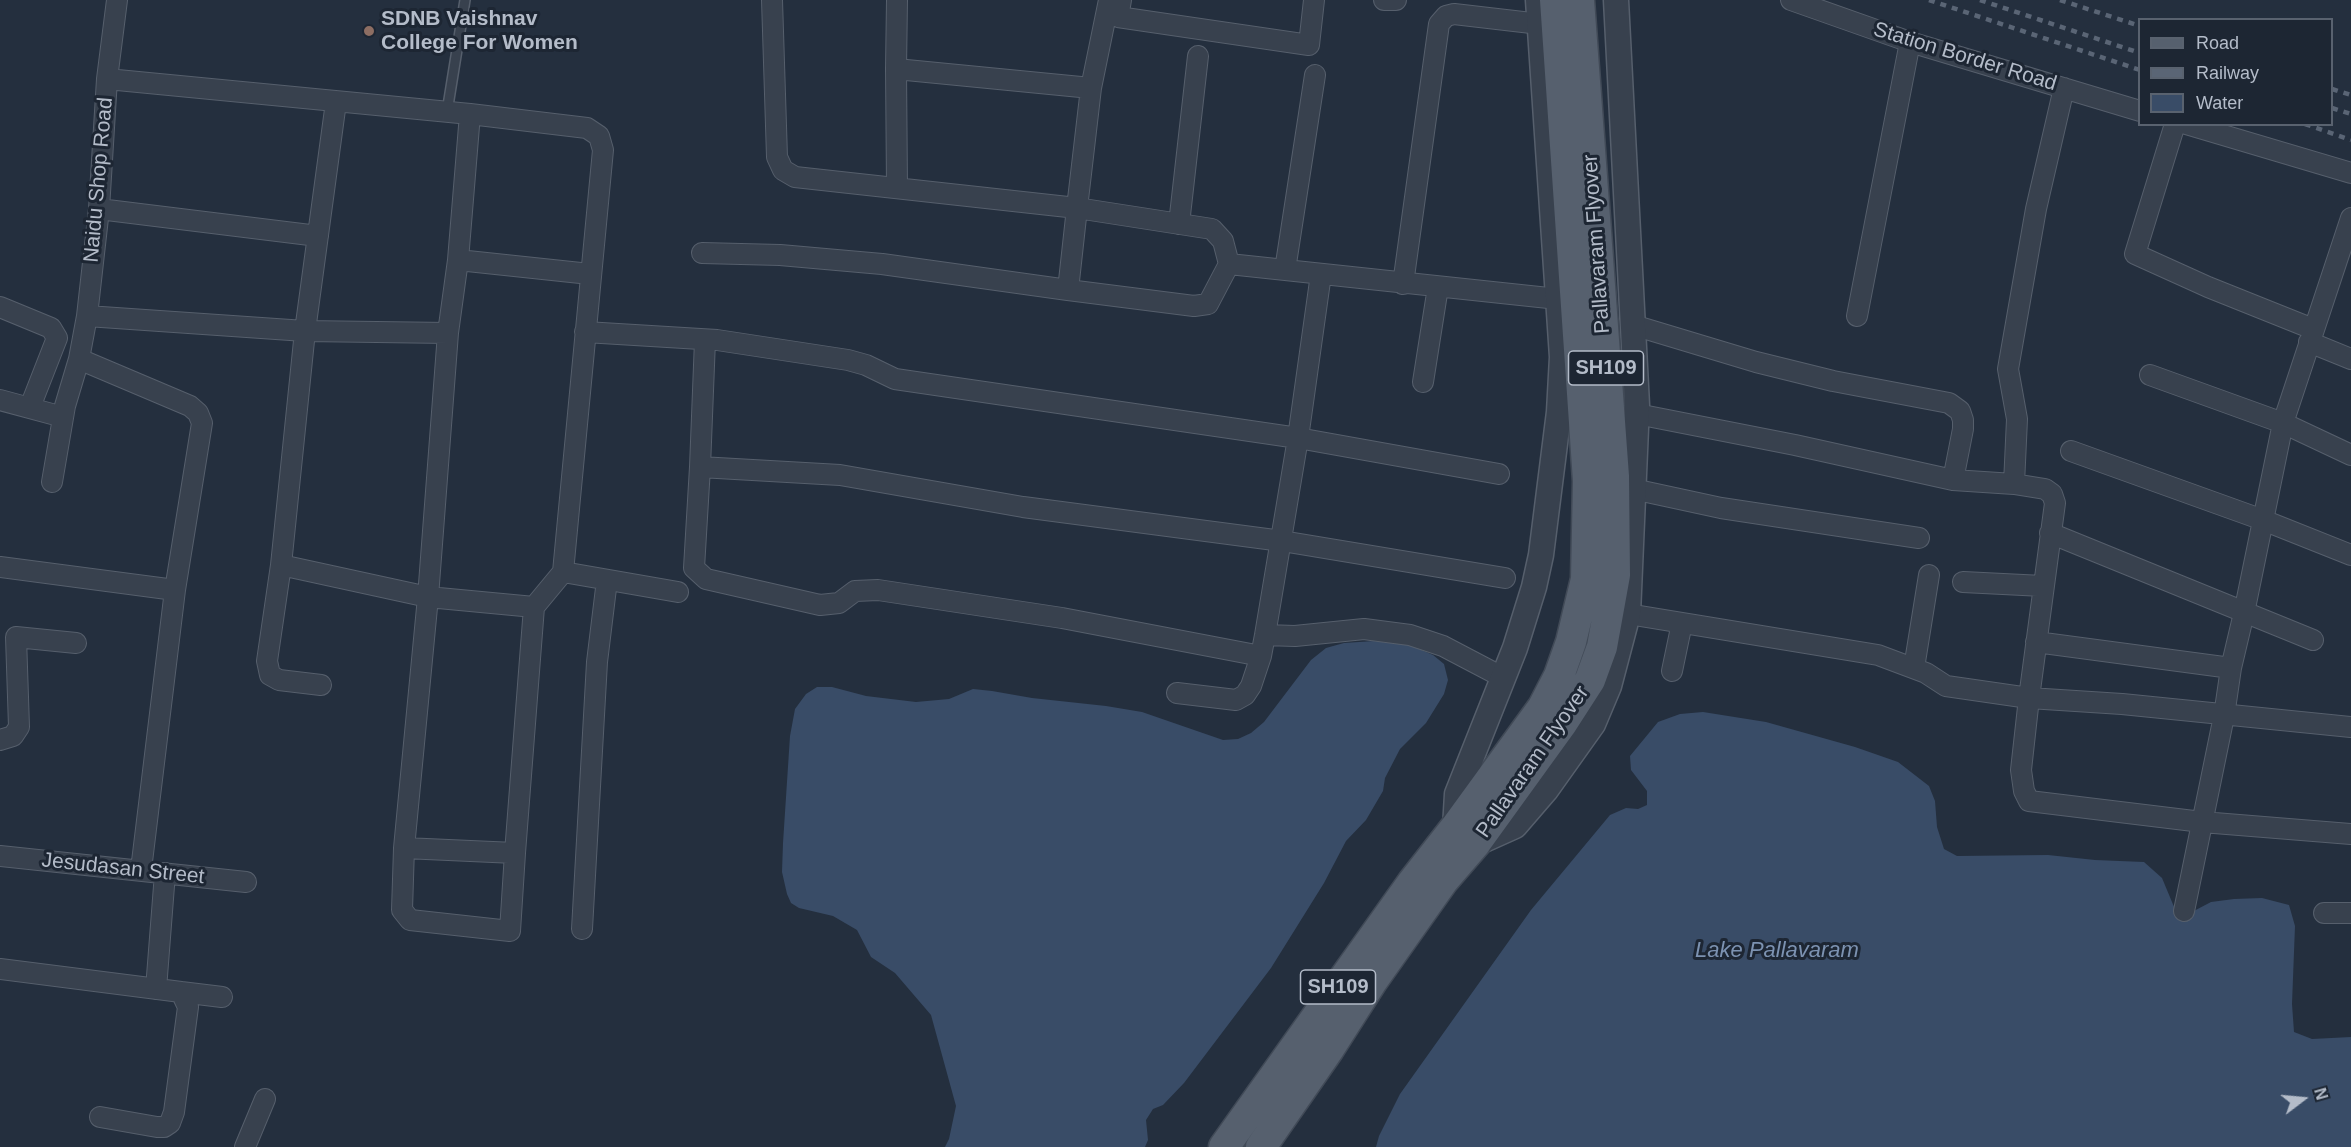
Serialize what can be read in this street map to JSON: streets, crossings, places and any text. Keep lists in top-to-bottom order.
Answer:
{
  "streets": {
    "main road": ["Pallavaram Flyover", "SH109"],
    "street": ["Station Border Road", "Naidu Shop Road", "Jesudasan Street"]
  },
  "crossings": [
    ["Pallavaram Flyover", "SH109"]
  ],
  "water": ["Lake Pallavaram"],
  "places": ["SDNB Vaishnav College For Women"],
  "legend": ["Road", "Railway", "Water"],
  "north": "right"
}
